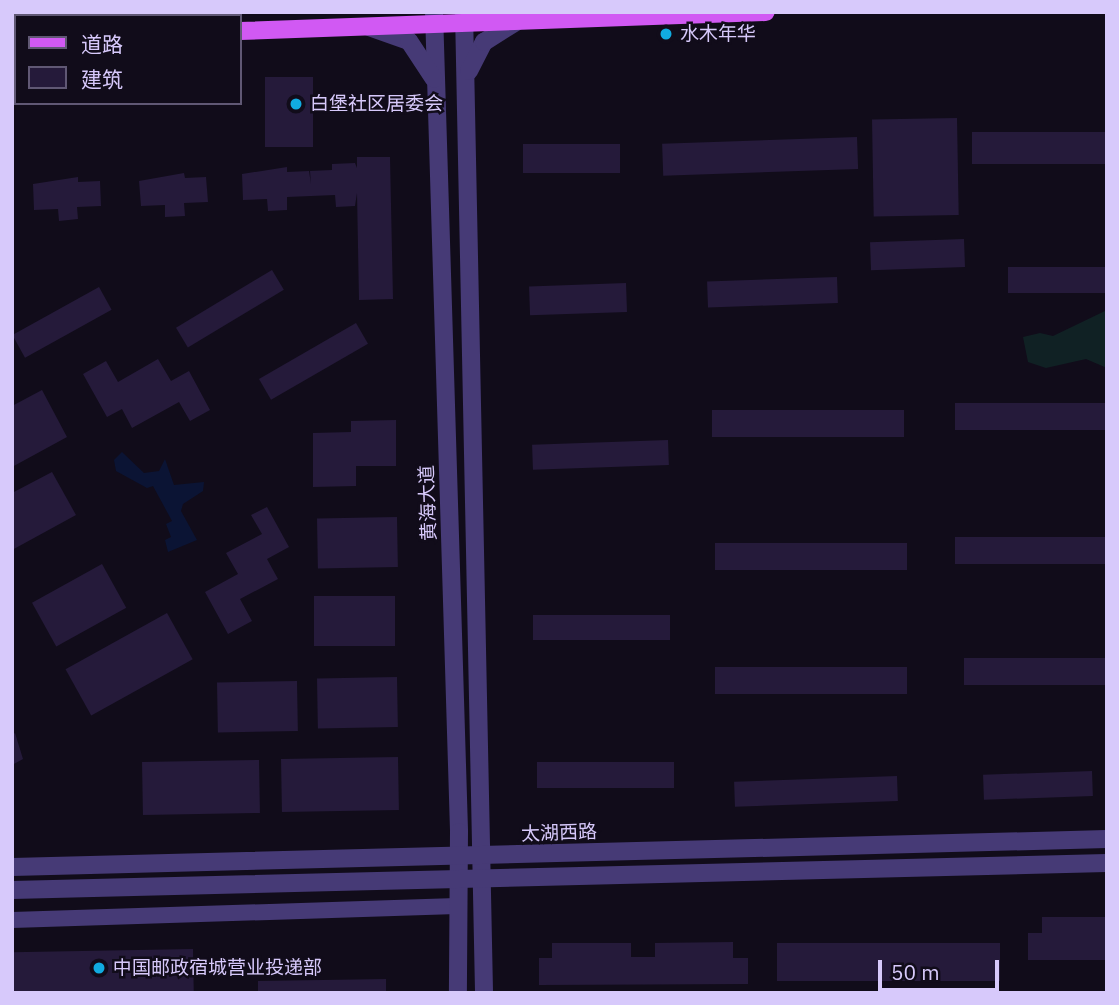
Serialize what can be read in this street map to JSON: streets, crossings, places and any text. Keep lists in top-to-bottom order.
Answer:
{
  "streets": {
    "street": ["黄海大道", "太湖西路"]
  },
  "crossings": [
    ["黄海大道", "太湖西路"]
  ],
  "places": ["水木年华", "白堡社区居委会", "中国邮政宿城营业投递部"],
  "legend": ["道路", "建筑"],
  "scale_bar": "50 m"
}
